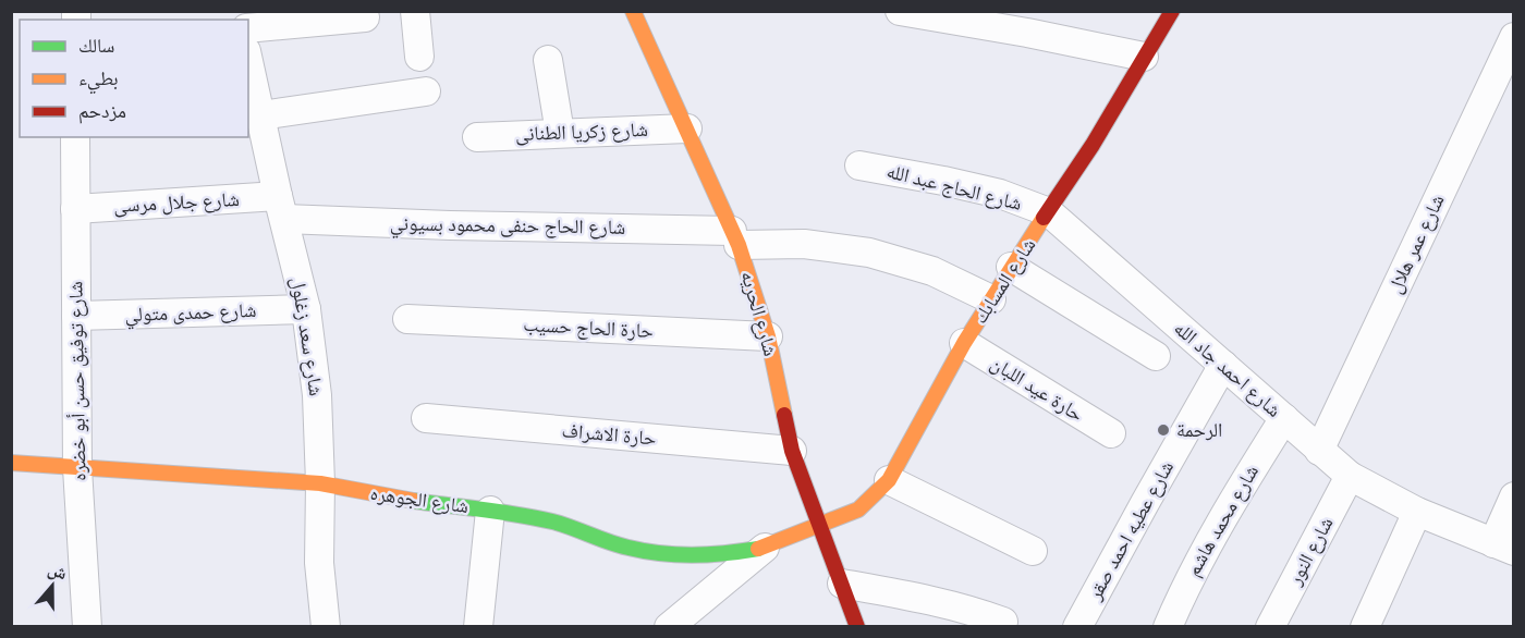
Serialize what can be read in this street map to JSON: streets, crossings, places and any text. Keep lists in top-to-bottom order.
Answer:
{
  "streets": {
    "street": [
      "شارع زكريا الطنانى",
      "شارع الحاج عبد الله",
      "شارع جلال مرسى",
      "شارع الحاج حنفى محمود بسيوني",
      "شارع عمر هلال",
      "شارع المسابك",
      "شارع حمدى متولي",
      "شارع الحريه",
      "حارة الحاج حسيب",
      "شارع سعد زغلول",
      "شارع احمد جاد الله",
      "شارع توفيق حسن أبو خضره",
      "حارة عيد اللبان",
      "حارة الاشراف",
      "شارع الجوهره",
      "شارع محمد هاشم",
      "شارع عطيه احمد صقر",
      "شارع النور"
    ]
  },
  "crossings": [
    ["شارع زكريا الطنانى", "شارع الحريه"],
    ["شارع الحاج عبد الله", "شارع المسابك"],
    ["شارع الحاج عبد الله", "شارع احمد جاد الله"],
    ["شارع جلال مرسى", "شارع الحاج حنفى محمود بسيوني"],
    ["شارع جلال مرسى", "شارع سعد زغلول"],
    ["شارع جلال مرسى", "شارع توفيق حسن أبو خضره"],
    ["شارع الحاج حنفى محمود بسيوني", "شارع المسابك"],
    ["شارع الحاج حنفى محمود بسيوني", "شارع الحريه"],
    ["شارع الحاج حنفى محمود بسيوني", "شارع سعد زغلول"],
    ["شارع عمر هلال", "شارع احمد جاد الله"],
    ["شارع المسابك", "شارع الحريه"],
    ["شارع المسابك", "شارع احمد جاد الله"],
    ["شارع المسابك", "حارة عيد اللبان"],
    ["شارع المسابك", "شارع الجوهره"],
    ["شارع حمدى متولي", "شارع سعد زغلول"],
    ["شارع حمدى متولي", "شارع توفيق حسن أبو خضره"],
    ["شارع الحريه", "حارة الحاج حسيب"],
    ["شارع الحريه", "حارة الاشراف"],
    ["شارع الحريه", "شارع الجوهره"],
    ["شارع سعد زغلول", "شارع الجوهره"],
    ["شارع احمد جاد الله", "شارع محمد هاشم"],
    ["شارع احمد جاد الله", "شارع عطيه احمد صقر"],
    ["شارع احمد جاد الله", "شارع النور"],
    ["شارع توفيق حسن أبو خضره", "شارع الجوهره"]
  ],
  "places": ["الرحمة"],
  "legend": ["سالك", "بطيء", "مزدحم"],
  "north": "top"
}
